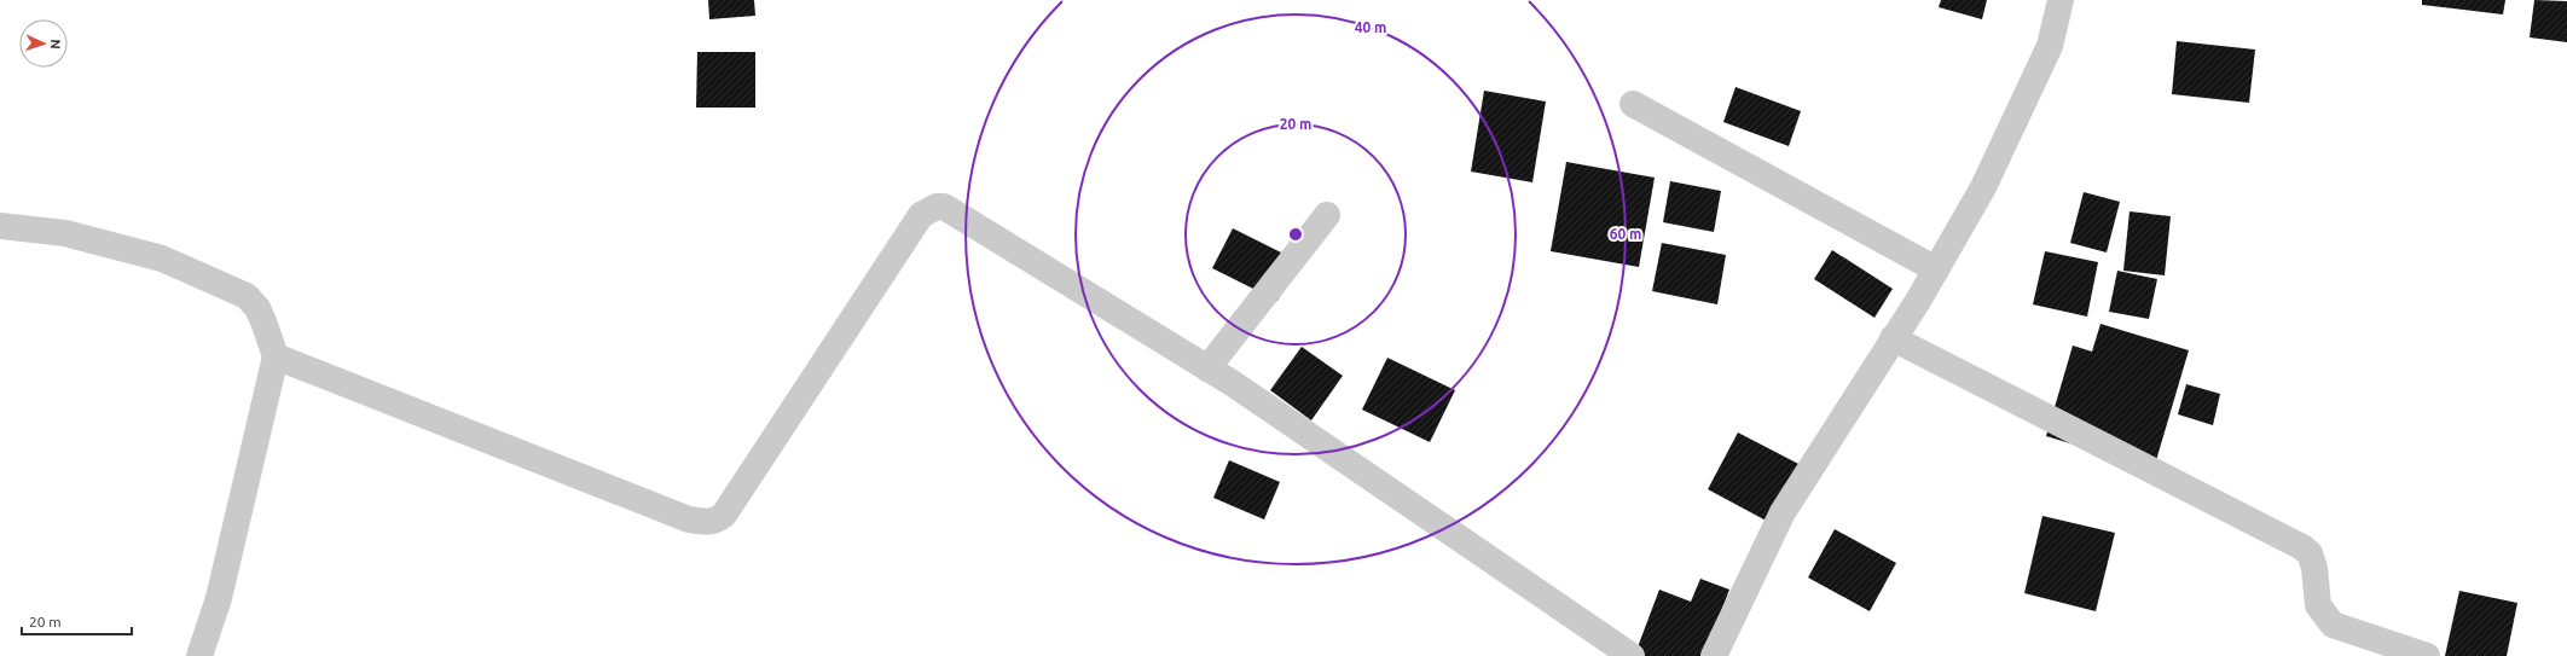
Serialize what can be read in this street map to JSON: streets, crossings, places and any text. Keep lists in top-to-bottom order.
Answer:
{
  "scale_bar": "20 m",
  "north": "right",
  "rings": ["40 m", "20 m", "60 m"]
}
